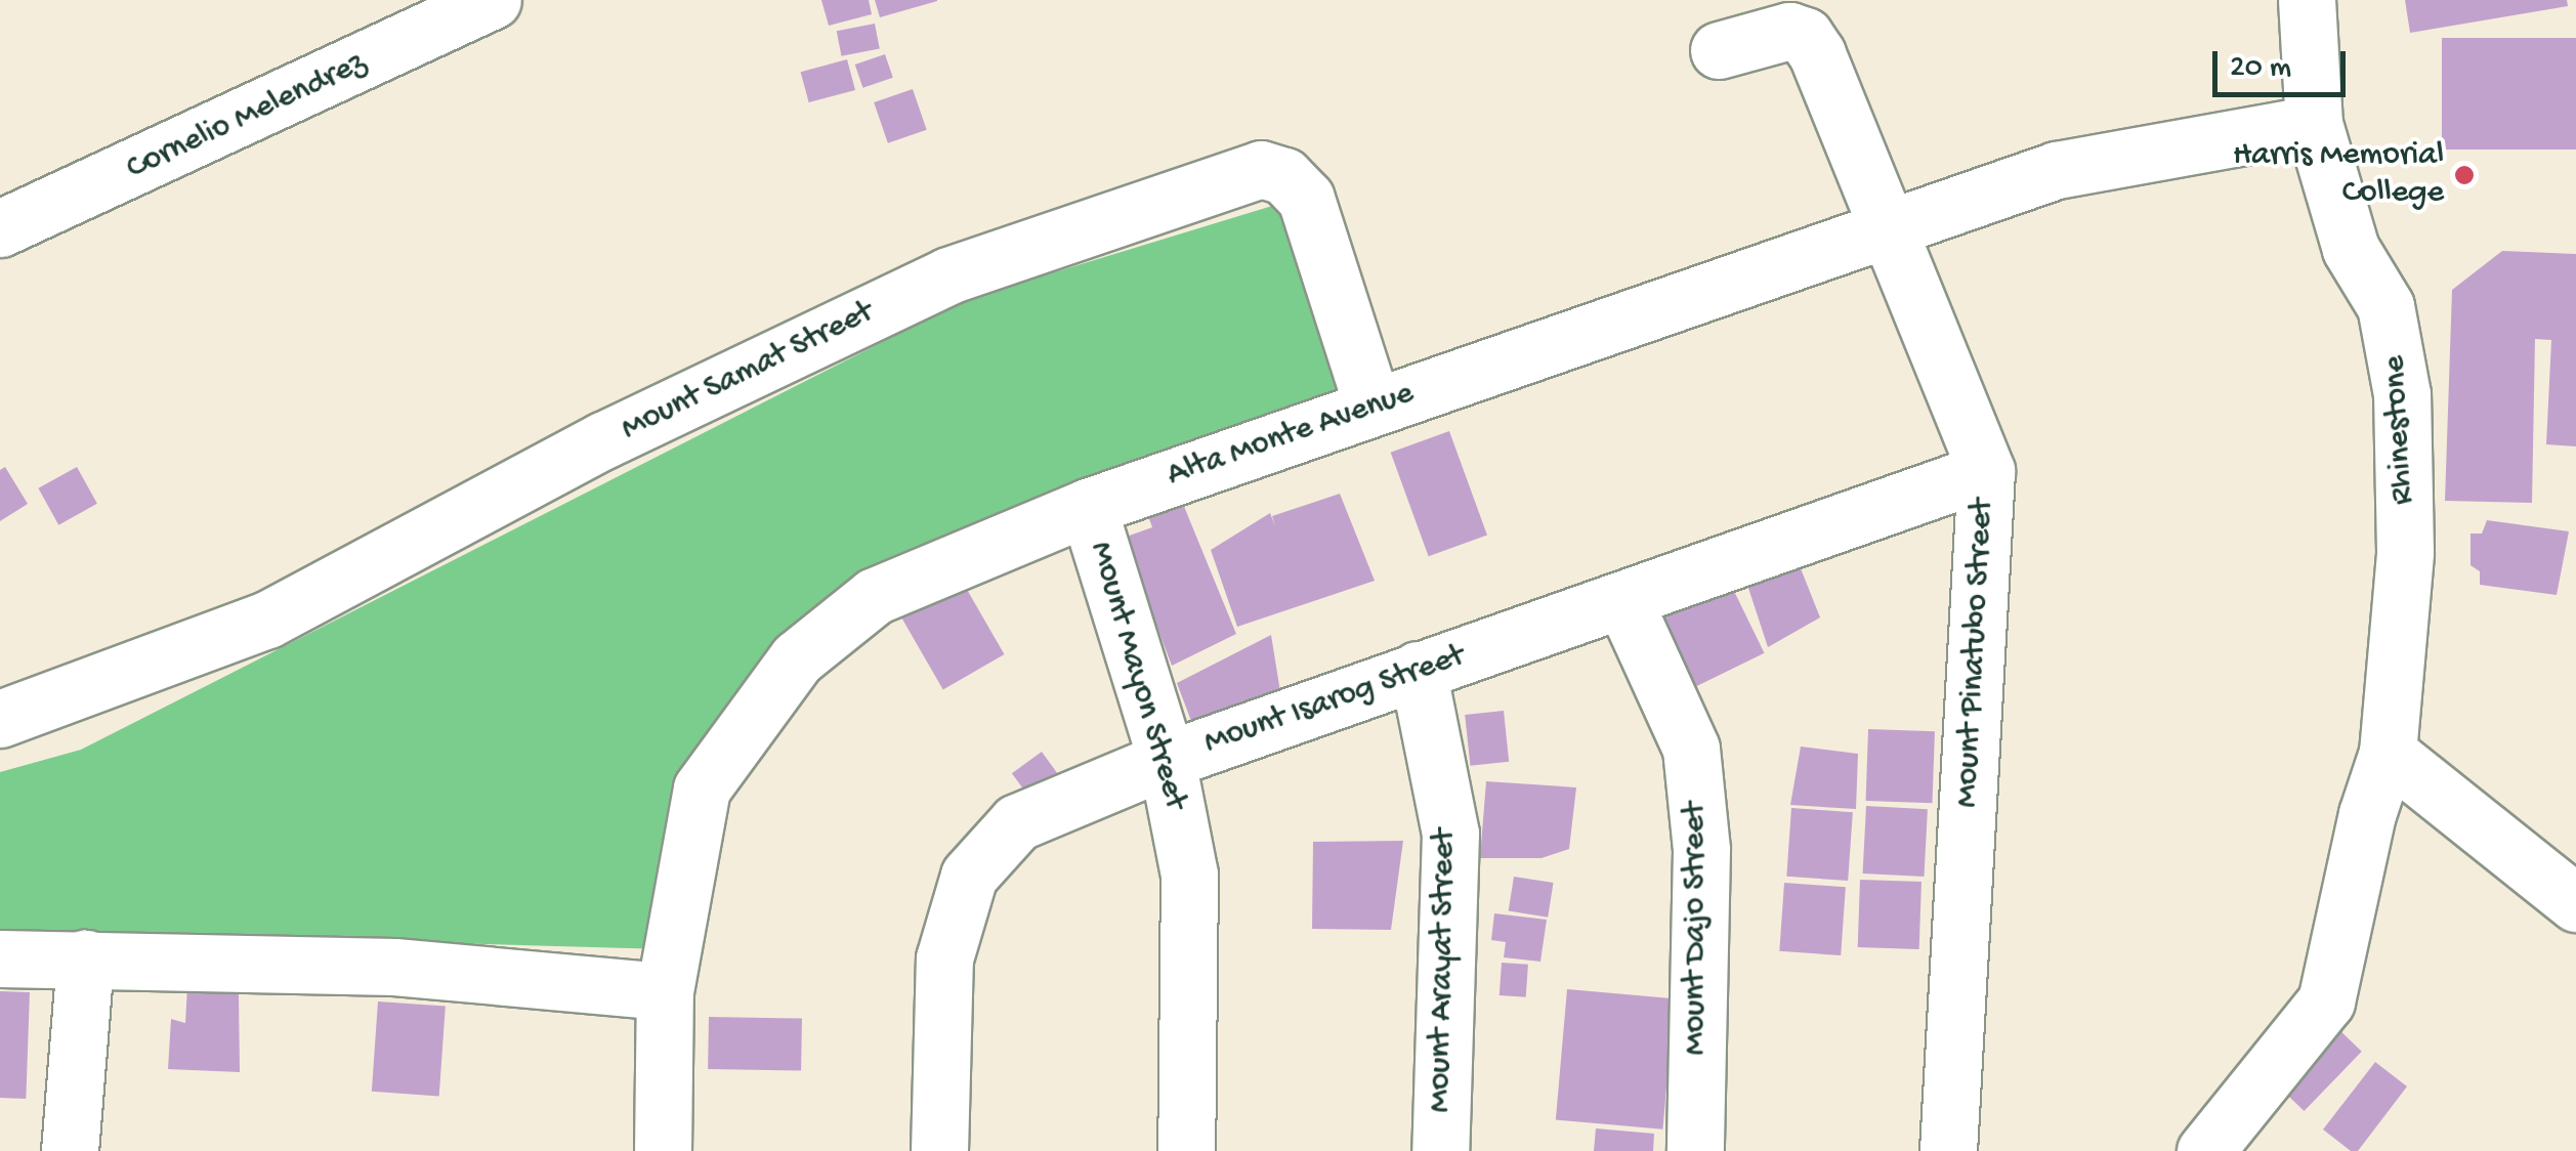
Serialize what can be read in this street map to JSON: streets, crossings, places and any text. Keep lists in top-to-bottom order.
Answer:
{
  "streets": {
    "street": [
      "Cornelio Melendrez",
      "Mount Samat Street",
      "Rhinestone",
      "Alta Monte Avenue",
      "Mount Pinatubo Street",
      "Mount Mayon Street",
      "Mount Isarog Street",
      "Mount Dajo Street",
      "Mount Arayat Street"
    ]
  },
  "crossings": [
    ["Mount Samat Street", "Alta Monte Avenue"],
    ["Rhinestone", "Alta Monte Avenue"],
    ["Alta Monte Avenue", "Mount Pinatubo Street"],
    ["Alta Monte Avenue", "Mount Mayon Street"],
    ["Mount Pinatubo Street", "Mount Isarog Street"],
    ["Mount Mayon Street", "Mount Isarog Street"],
    ["Mount Isarog Street", "Mount Dajo Street"],
    ["Mount Isarog Street", "Mount Arayat Street"]
  ],
  "places": ["Harris Memorial College"],
  "scale_bar": "20 m"
}
